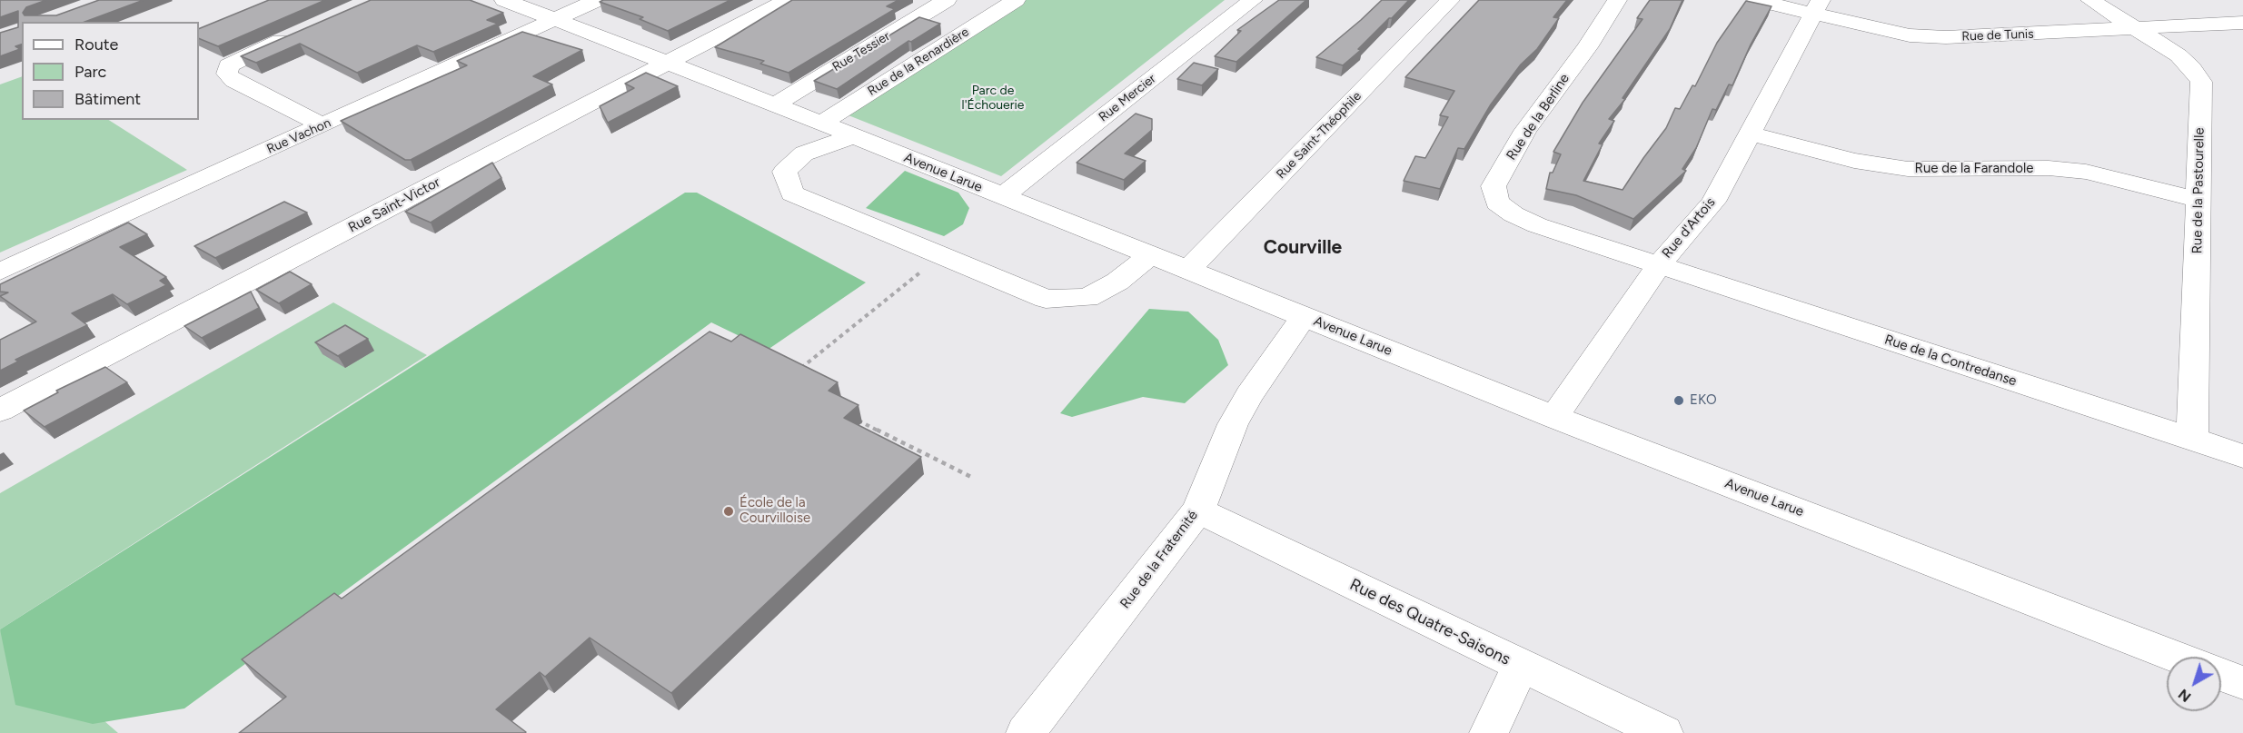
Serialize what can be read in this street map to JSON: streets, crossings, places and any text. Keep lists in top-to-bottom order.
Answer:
{
  "streets": {
    "street": [
      "Rue de Tunis",
      "Rue Tessier",
      "Rue de la Renardière",
      "Rue Mercier",
      "Rue de la Berline",
      "Rue Saint-Théophile",
      "Rue Vachon",
      "Rue de la Farandole",
      "Avenue Larue",
      "Rue de la Pastourelle",
      "Rue Saint-Victor",
      "Rue d'Artois",
      "Rue de la Contredanse",
      "Rue de la Fraternité",
      "Rue des Quatre-Saisons"
    ]
  },
  "crossings": [
    ["Rue de Tunis", "Rue de la Pastourelle"],
    ["Rue de Tunis", "Rue d'Artois"],
    ["Rue Tessier", "Avenue Larue"],
    ["Rue de la Renardière", "Avenue Larue"],
    ["Rue Mercier", "Avenue Larue"],
    ["Rue de la Berline", "Rue d'Artois"],
    ["Rue de la Berline", "Rue de la Contredanse"],
    ["Rue Saint-Théophile", "Avenue Larue"],
    ["Rue Vachon", "Avenue Larue"],
    ["Rue de la Farandole", "Rue de la Pastourelle"],
    ["Rue de la Farandole", "Rue d'Artois"],
    ["Avenue Larue", "Rue Saint-Victor"],
    ["Avenue Larue", "Rue d'Artois"],
    ["Avenue Larue", "Rue de la Fraternité"],
    ["Rue de la Pastourelle", "Rue de la Contredanse"],
    ["Rue d'Artois", "Rue de la Contredanse"],
    ["Rue de la Fraternité", "Rue des Quatre-Saisons"]
  ],
  "districts": ["Courville"],
  "parks": ["Parc de l'Échouerie"],
  "places": ["EKO", "École de la Courvilloise"],
  "legend": ["Route", "Parc", "Bâtiment"],
  "north": "bottom left"
}
